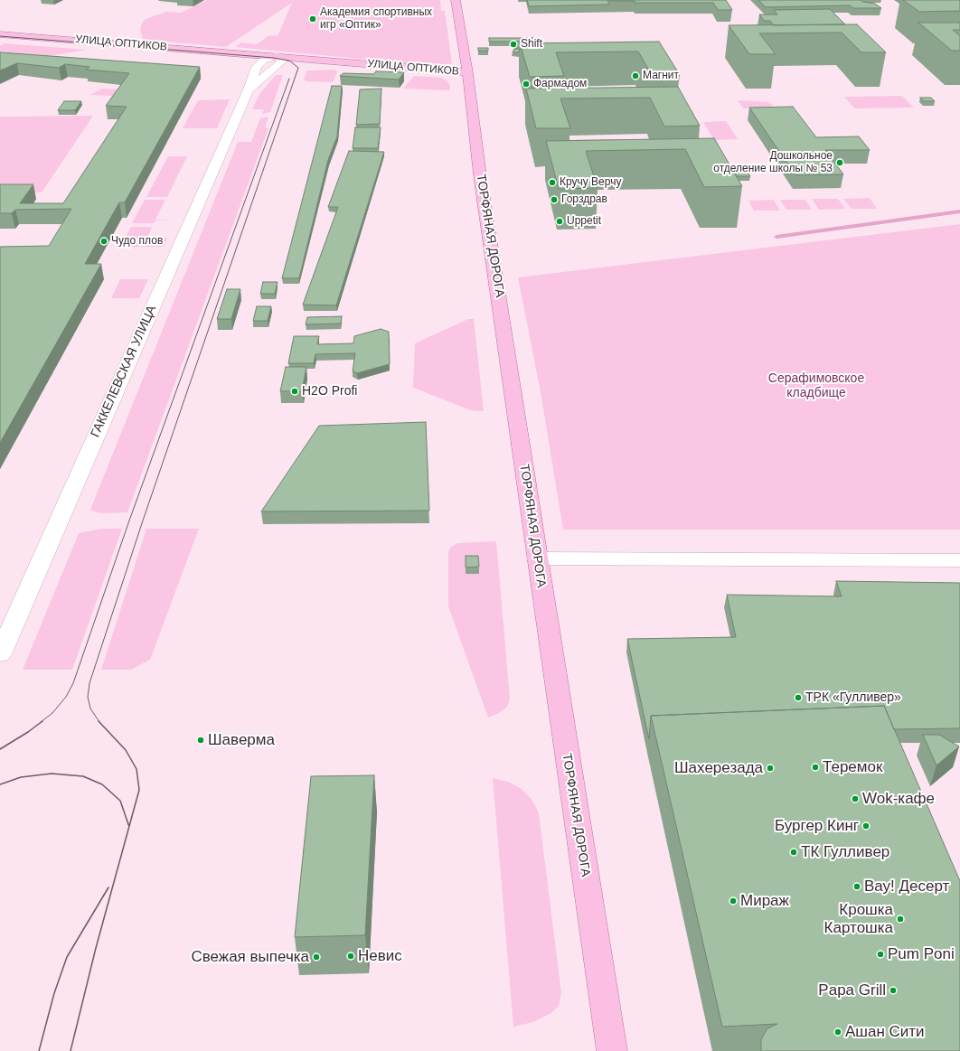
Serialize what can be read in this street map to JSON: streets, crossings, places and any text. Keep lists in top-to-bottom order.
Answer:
{
  "streets": {
    "main road": ["УЛИЦА ОПТИКОВ", "ТОРФЯНАЯ ДОРОГА"],
    "street": ["ГАККЕЛЕВСКАЯ УЛИЦА"]
  },
  "crossings": [
    ["УЛИЦА ОПТИКОВ", "ТОРФЯНАЯ ДОРОГА"],
    ["УЛИЦА ОПТИКОВ", "ГАККЕЛЕВСКАЯ УЛИЦА"]
  ],
  "parks": ["Серафимовское кладбище"],
  "places": [
    "Академия спортивных игр «Оптик»",
    "Shift",
    "Магнит",
    "Фармадом",
    "Дошкольное отделение школы № 53",
    "Кручу Верчу",
    "Горздрав",
    "Uppetit",
    "Чудо плов",
    "H2O Profi",
    "ТРК «Гулливер»",
    "Шаверма",
    "Теремок",
    "Шахерезада",
    "Wok-кафе",
    "Бургер Кинг",
    "ТК Гулливер",
    "Вау! Десерт",
    "Мираж",
    "Крошка Картошка",
    "Pum Poni",
    "Невис",
    "Свежая выпечка",
    "Papa Grill",
    "Ашан Сити"
  ]
}
